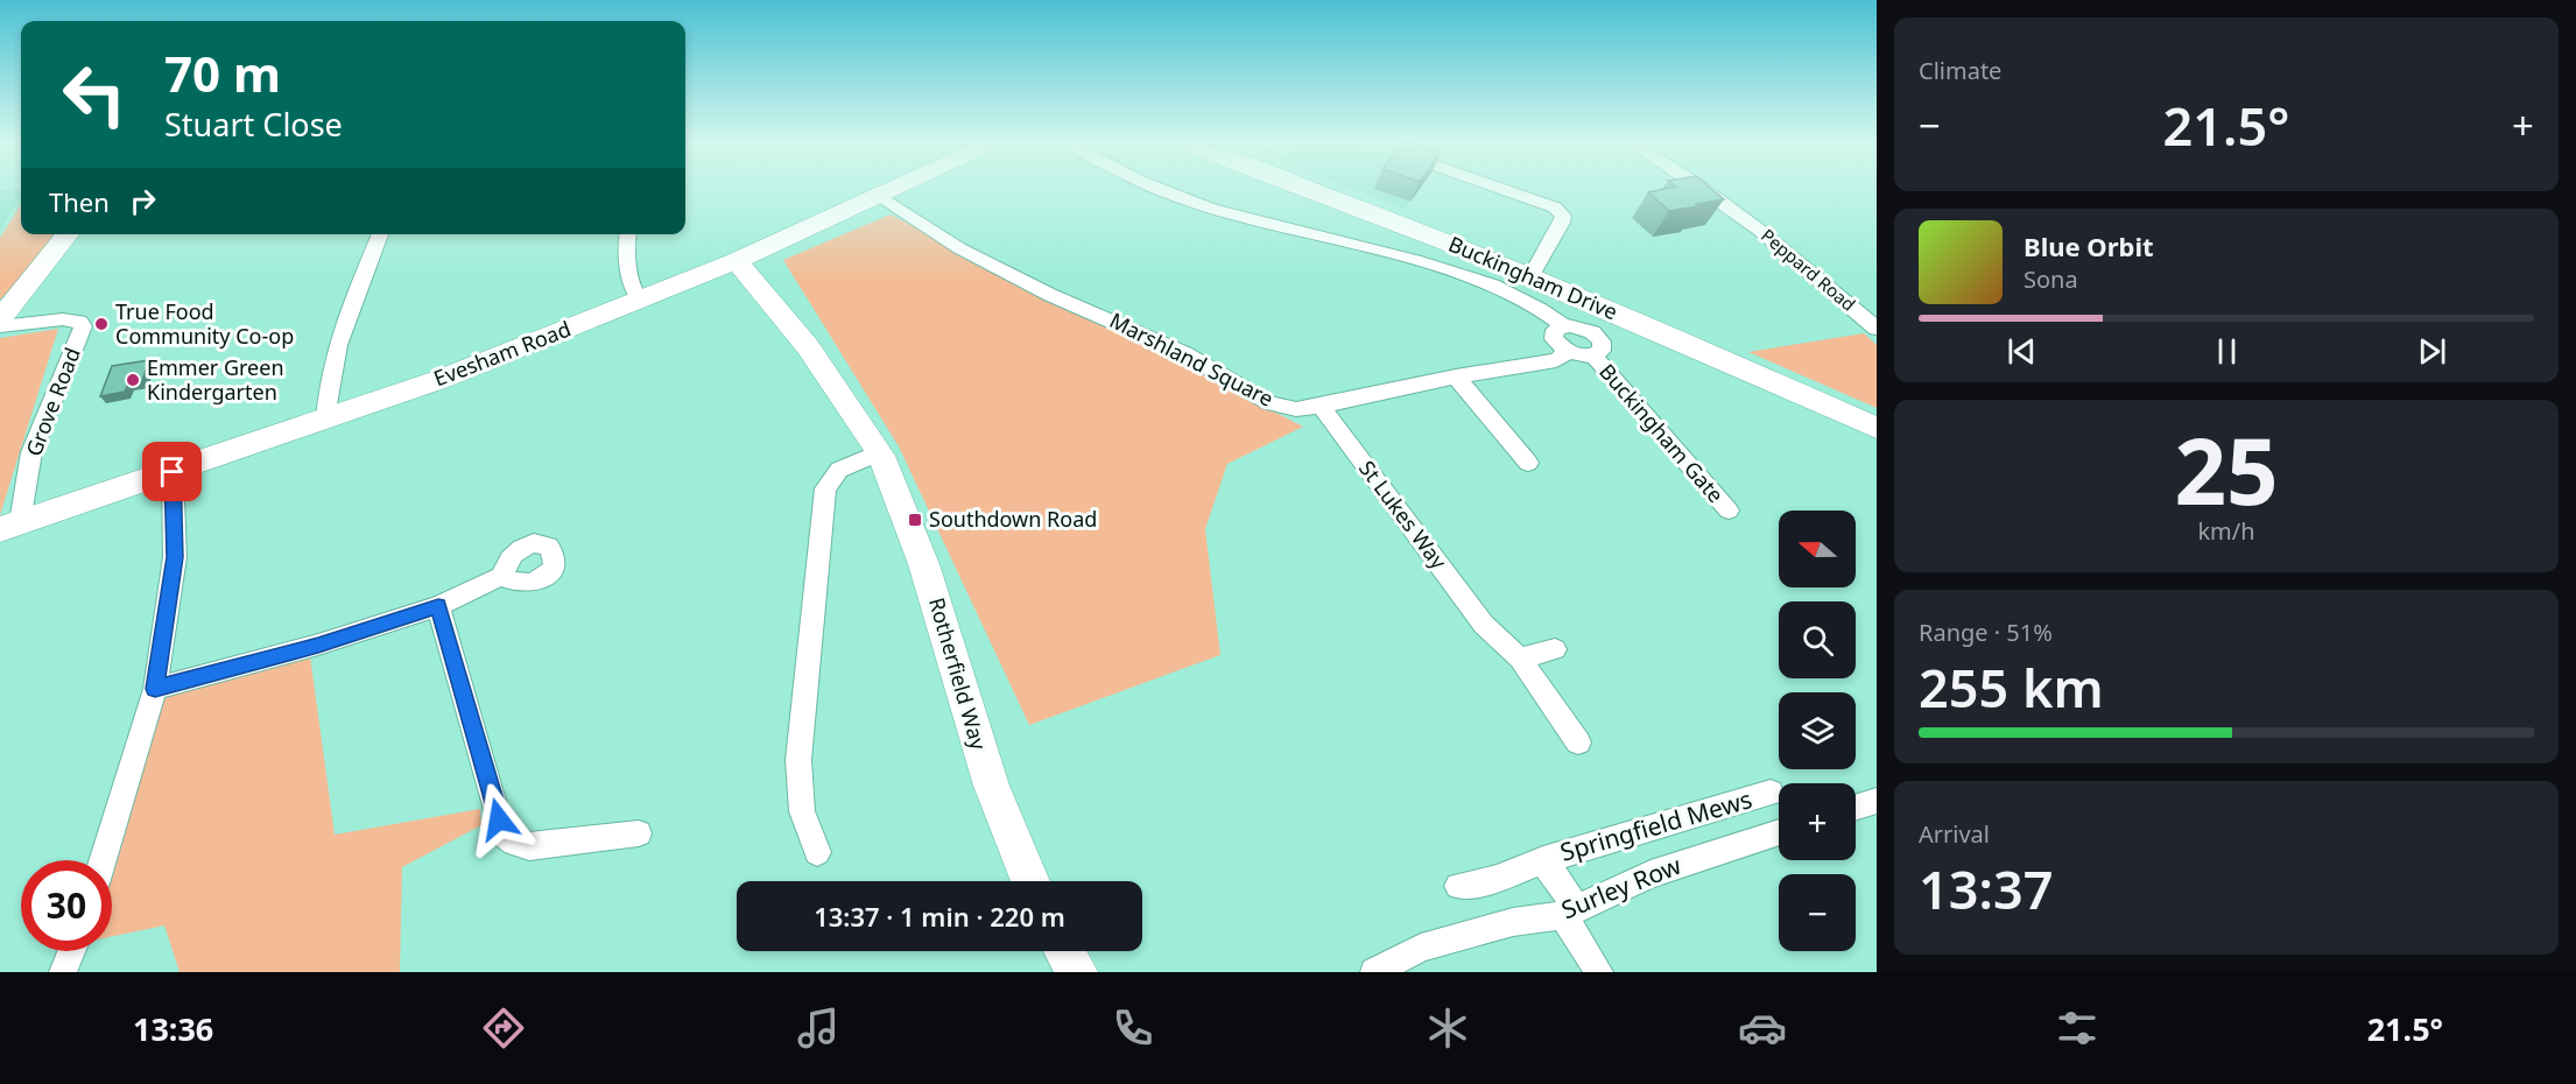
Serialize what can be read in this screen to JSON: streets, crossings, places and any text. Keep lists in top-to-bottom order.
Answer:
{
  "streets": {
    "street": [
      "Peppard Road",
      "Buckingham Drive",
      "Evesham Road",
      "Marshland Square",
      "Grove Road",
      "Buckingham Gate",
      "St Lukes Way",
      "Rotherfield Way",
      "Springfield Mews",
      "Surley Row"
    ]
  },
  "crossings": [
    ["Buckingham Drive", "Buckingham Gate"],
    ["Evesham Road", "Marshland Square"],
    ["Evesham Road", "Grove Road"],
    ["Marshland Square", "St Lukes Way"],
    ["Springfield Mews", "Surley Row"]
  ],
  "places": {
    "other": ["True Food Community Co-op", "Emmer Green Kindergarten"],
    "transit": ["Southdown Road"]
  },
  "north": "left",
  "page": {
    "tile": [
      "Climate",
      ["25", "km/h"],
      ["Range · 51%", "255 km"],
      ["Arrival", "13:37"]
    ],
    "turn": ["70 m", "Stuart Close"],
    "heat": ["−", "21.5°", "+"],
    "then": "Then",
    "song": ["Blue Orbit", "Sona"],
    "map_buttons": ["+", "−"],
    "limit": "30",
    "trip": "13:37 · 1 min · 220 m",
    "tabs": ["13:36", "21.5°"]
  }
}
